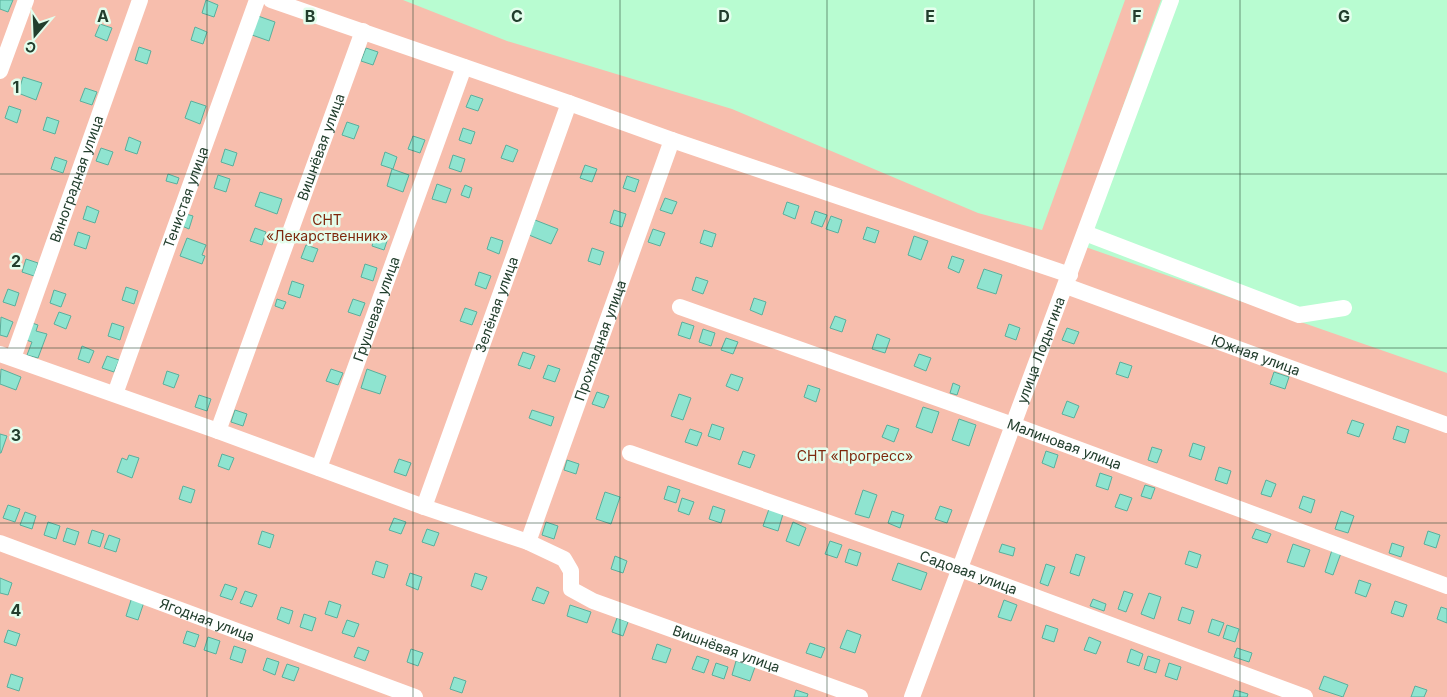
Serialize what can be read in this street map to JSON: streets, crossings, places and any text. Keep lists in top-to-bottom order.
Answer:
{
  "streets": {
    "street": [
      "Вишнёвая улица",
      "Виноградная улица",
      "Тенистая улица",
      "Зелёная улица",
      "Грушевая улица",
      "Прохладная улица",
      "улица Лодыгина",
      "Южная улица",
      "Малиновая улица",
      "Садовая улица",
      "Ягодная улица"
    ]
  },
  "crossings": [
    ["Вишнёвая улица", "Прохладная улица"],
    ["Вишнёвая улица", "Южная улица"],
    ["Зелёная улица", "Южная улица"],
    ["Грушевая улица", "Южная улица"],
    ["Прохладная улица", "Южная улица"],
    ["улица Лодыгина", "Южная улица"],
    ["улица Лодыгина", "Малиновая улица"],
    ["улица Лодыгина", "Садовая улица"]
  ],
  "parks": ["СНТ «Лекарственник»", "СНТ «Прогресс»"],
  "north": "bottom",
  "grid": {
    "columns": [
      "A",
      "B",
      "C",
      "D",
      "E",
      "F",
      "G"
    ],
    "rows": [
      "1",
      "2",
      "3",
      "4"
    ]
  }
}
